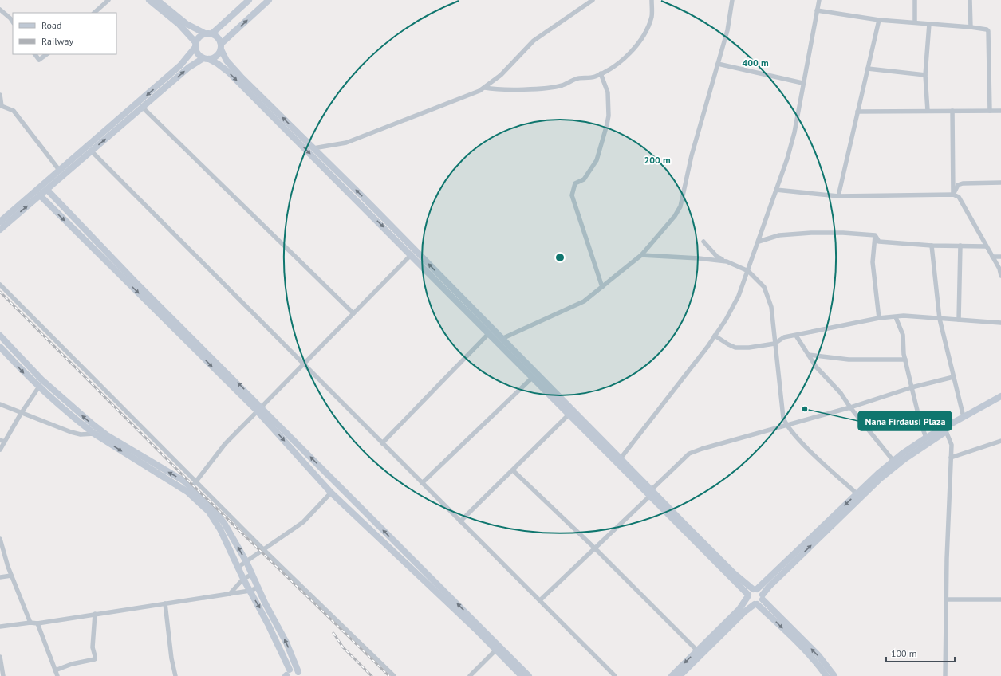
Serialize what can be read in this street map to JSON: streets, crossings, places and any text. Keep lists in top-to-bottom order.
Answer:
{
  "places": ["Nana Firdausi Plaza"],
  "legend": ["Road", "Railway"],
  "scale_bar": "100 m",
  "rings": ["400 m", "200 m"]
}
